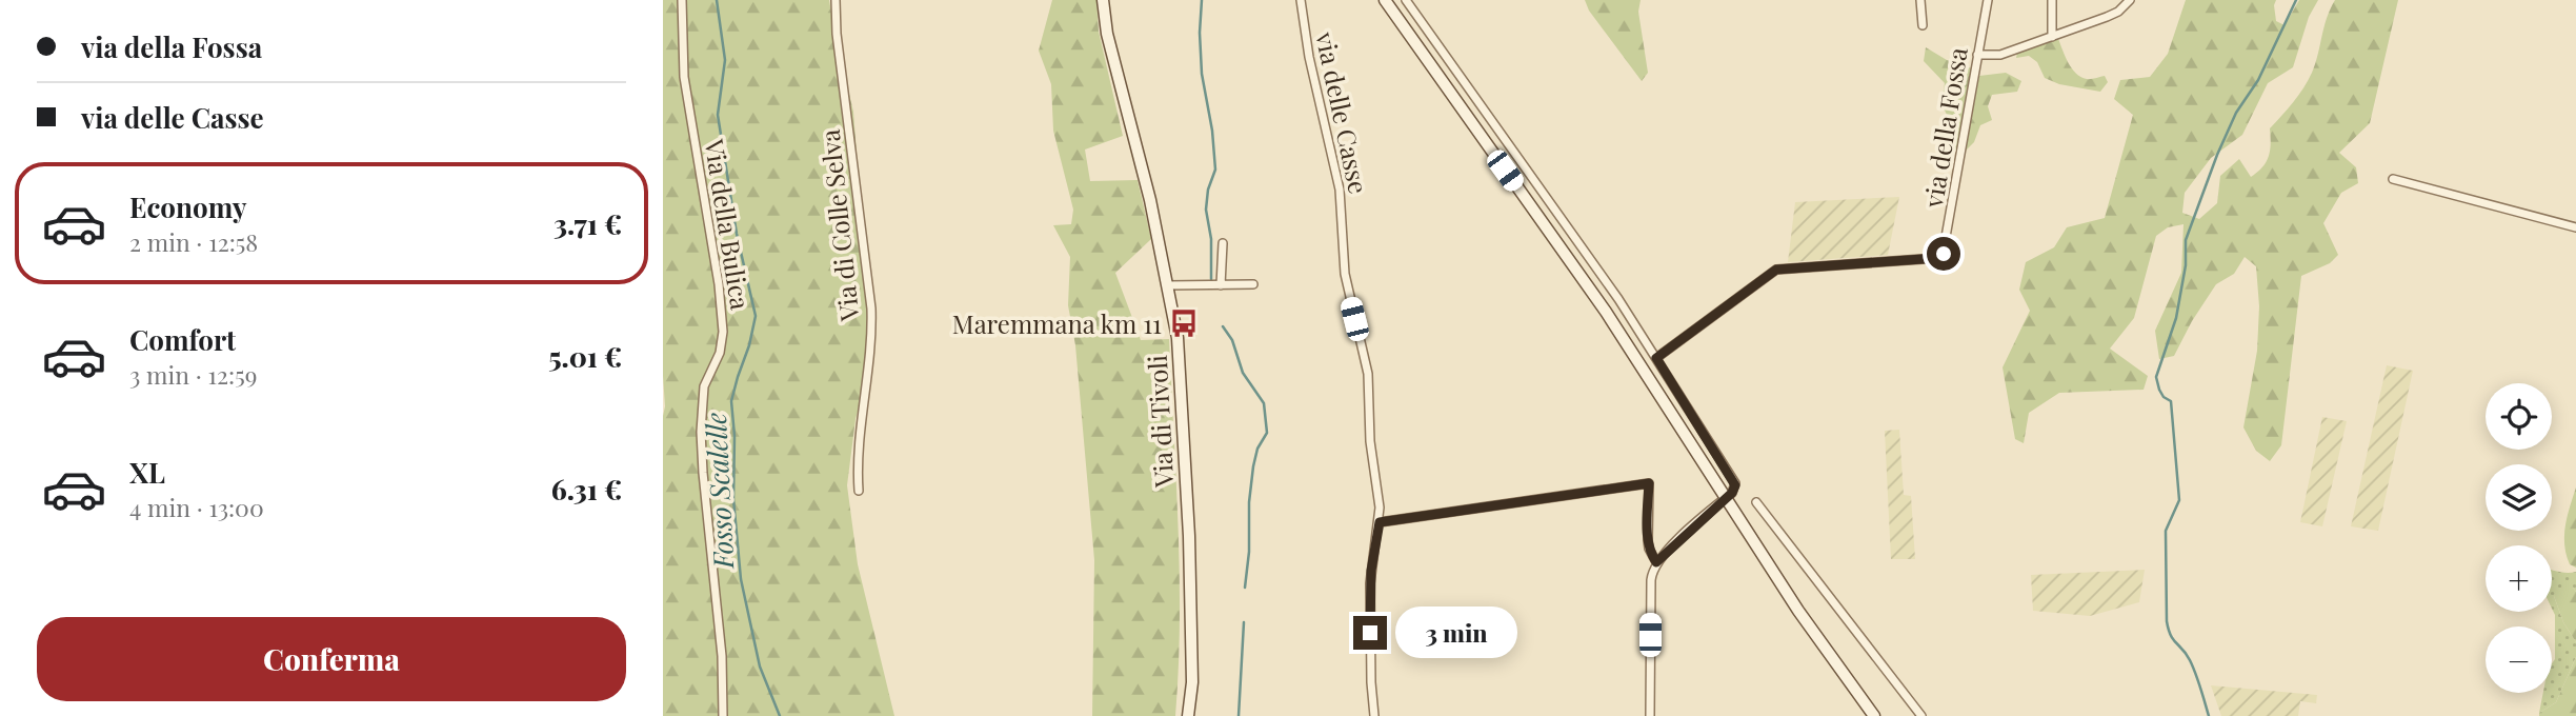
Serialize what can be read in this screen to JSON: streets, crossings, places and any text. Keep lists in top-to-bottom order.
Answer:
{
  "streets": {
    "main road": ["Via di Tivoli"],
    "street": [
      "via delle Casse",
      "via della Fossa",
      "Via della Bulica",
      "Via di Colle Selva"
    ]
  },
  "water": ["Fosso Scalelle"],
  "places": {
    "bus stop": ["Maremmana km 11"]
  },
  "page": {
    "banner": ["via della Fossa", "via delle Casse"],
    "list": [
      {
        "name": "Economy",
        "note": "2 min · 12:58",
        "value": "3.71 €"
      },
      {
        "name": "Comfort",
        "note": "3 min · 12:59",
        "value": "5.01 €"
      },
      {
        "name": "XL",
        "note": "4 min · 13:00",
        "value": "6.31 €"
      }
    ],
    "map_buttons": ["+", "−"],
    "buttons": "Conferma",
    "bubble": "3 min"
  }
}
